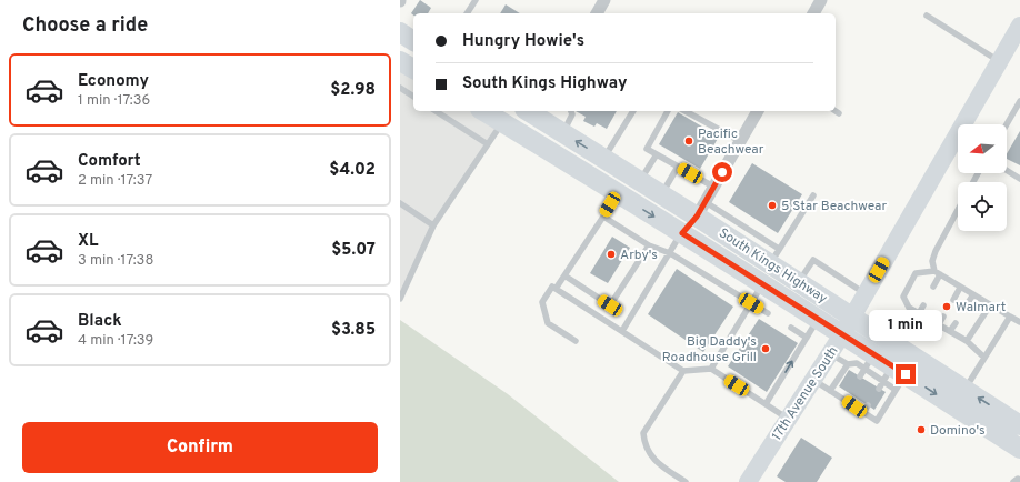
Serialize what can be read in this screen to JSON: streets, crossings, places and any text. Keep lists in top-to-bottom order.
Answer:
{
  "streets": {
    "main road": ["South Kings Highway"],
    "street": ["17th Avenue South"]
  },
  "crossings": [
    ["South Kings Highway", "17th Avenue South"]
  ],
  "places": [
    "Pacific Beachwear",
    "5 Star Beachwear",
    "Arby's",
    "Walmart",
    "Big Daddy's Roadhouse Grill",
    "Domino's"
  ],
  "north": "left",
  "page": {
    "heading": "Choose a ride",
    "banner": ["Hungry Howie's", "South Kings Highway"],
    "list": [
      {
        "name": "Economy",
        "note": "1 min · 17:36",
        "value": "$2.98"
      },
      {
        "name": "Comfort",
        "note": "2 min · 17:37",
        "value": "$4.02"
      },
      {
        "name": "XL",
        "note": "3 min · 17:38",
        "value": "$5.07"
      },
      {
        "name": "Black",
        "note": "4 min · 17:39",
        "value": "$3.85"
      }
    ],
    "bubble": "1 min",
    "buttons": "Confirm"
  }
}
